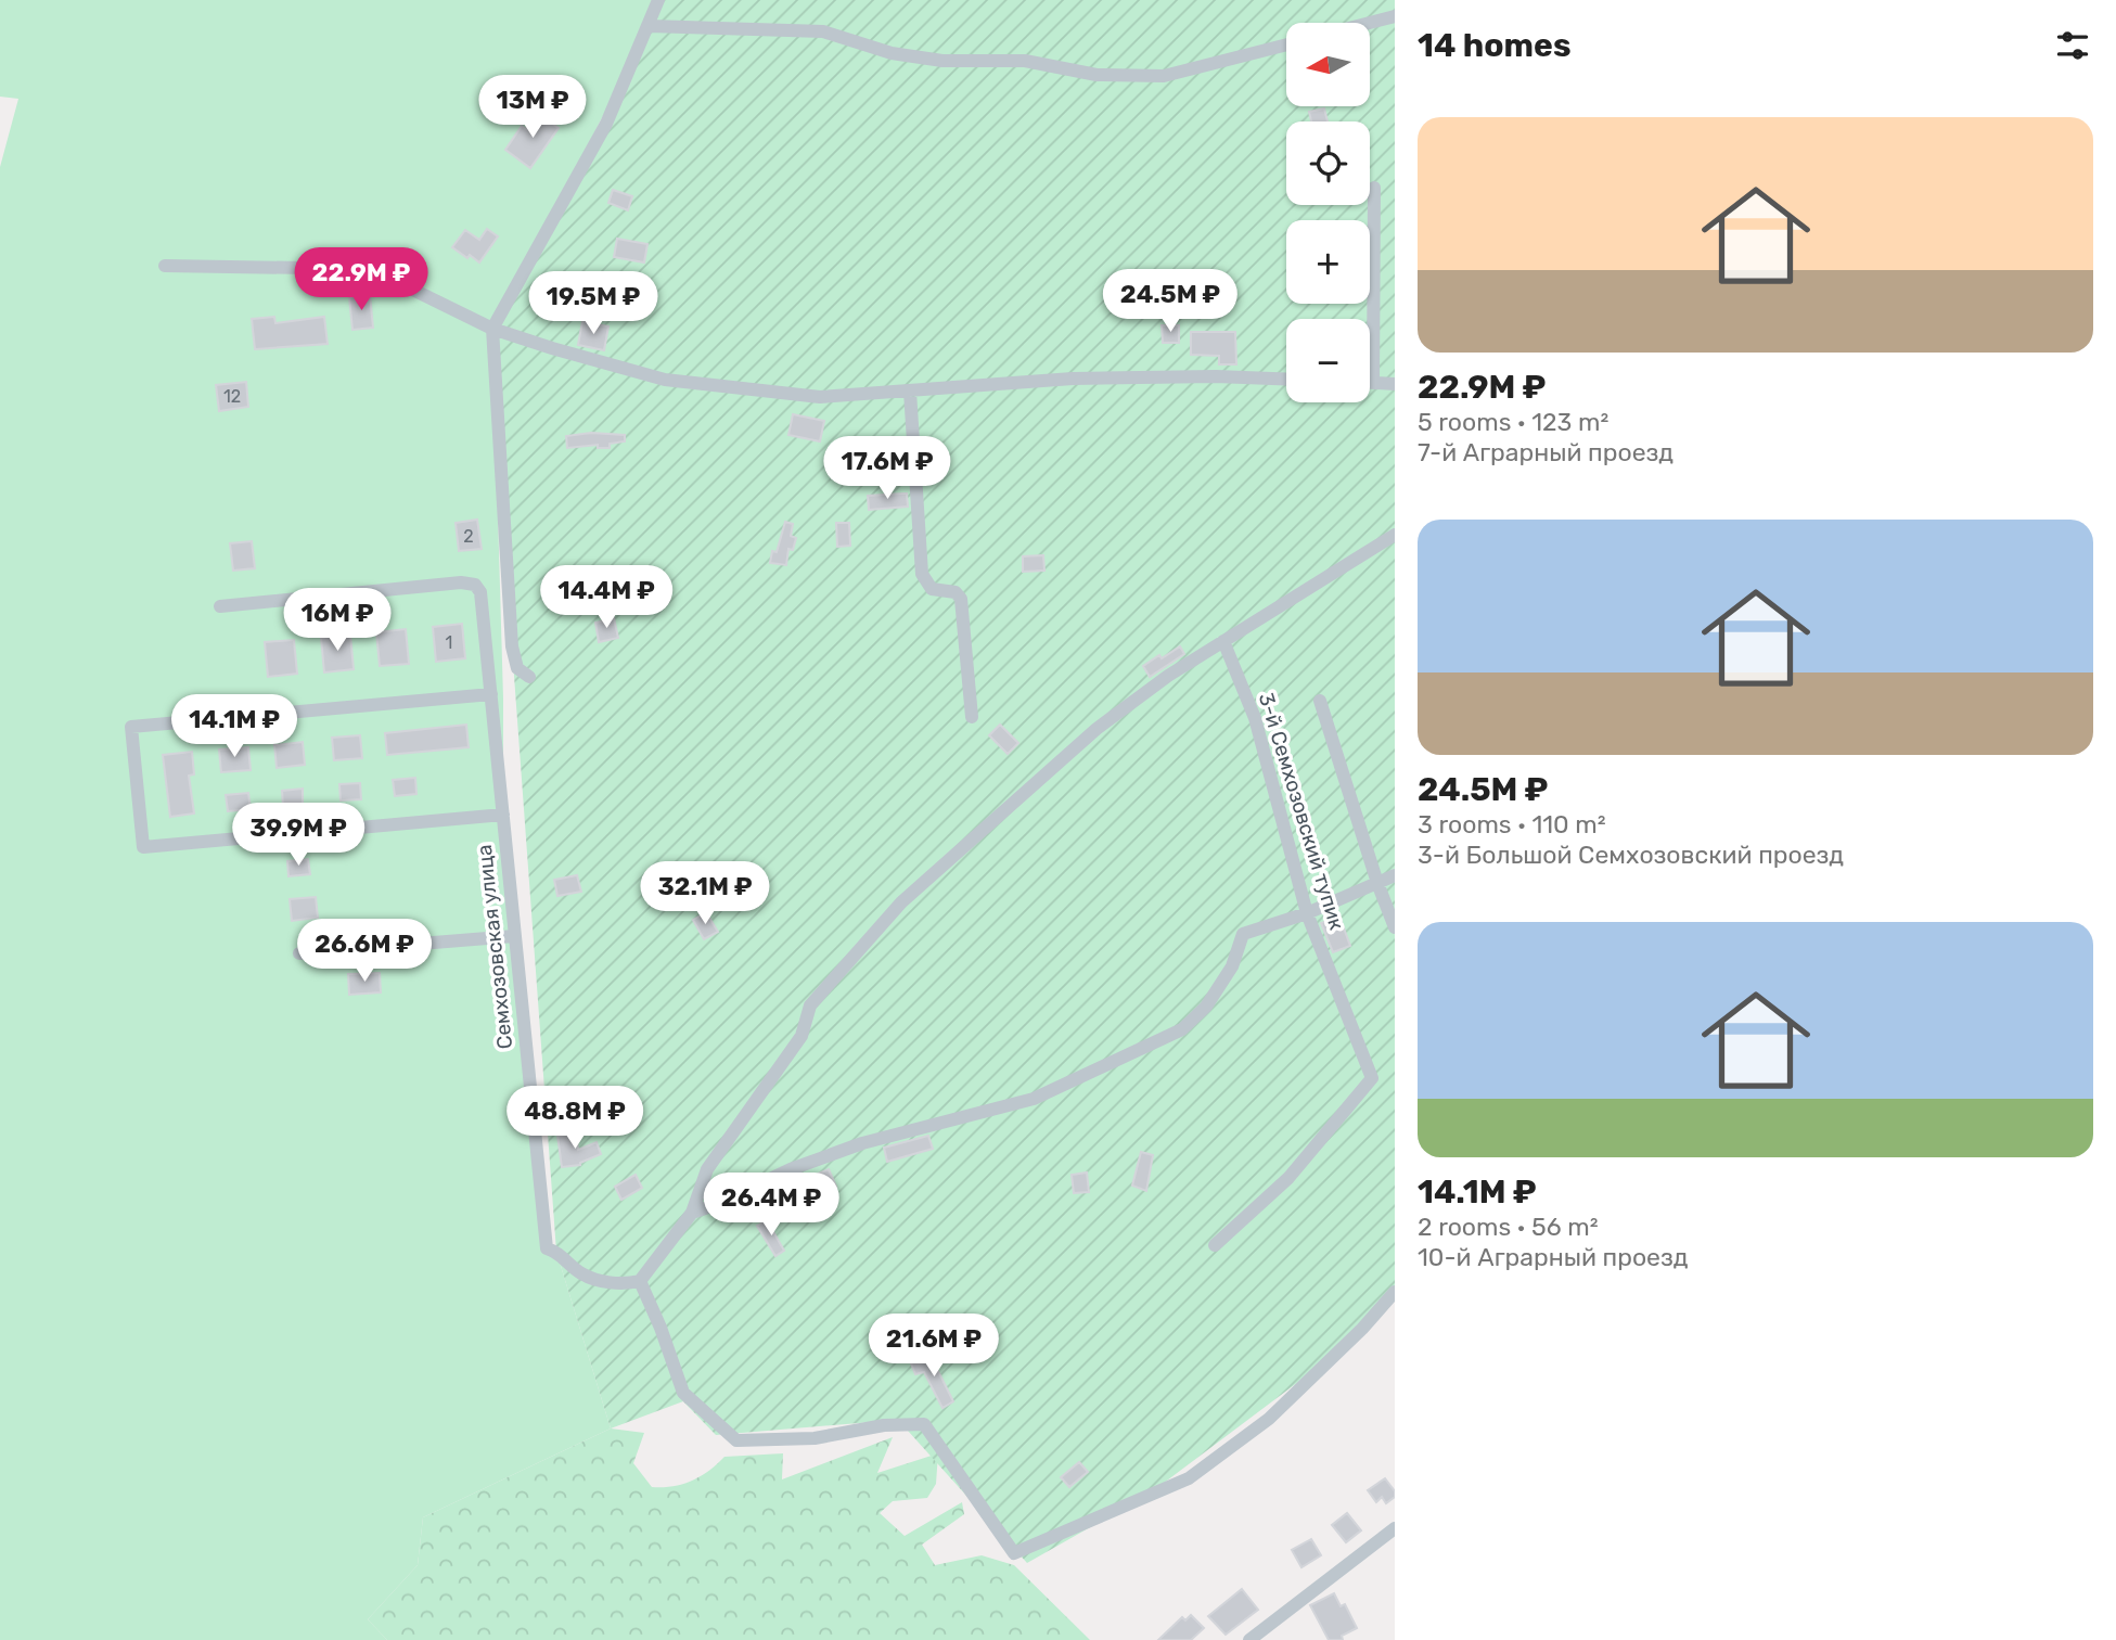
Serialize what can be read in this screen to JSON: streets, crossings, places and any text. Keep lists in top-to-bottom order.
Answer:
{
  "streets": {
    "street": ["3-й Семхозовский тупик", "Семхозовская улица"]
  },
  "house_numbers": ["12", "2", "1"],
  "north": "left",
  "page": {
    "heading": "14 homes",
    "map_buttons": ["+", "−"],
    "price": [
      "13M ₽",
      "22.9M ₽",
      "24.5M ₽",
      "19.5M ₽",
      "17.6M ₽",
      "14.4M ₽",
      "16M ₽",
      "14.1M ₽",
      "39.9M ₽",
      "32.1M ₽",
      "26.6M ₽",
      "48.8M ₽",
      "26.4M ₽",
      "21.6M ₽"
    ],
    "list": [
      {
        "name": "22.9M ₽",
        "note": "5 rooms · 123 m² · 7-й Аграрный проезд"
      },
      {
        "name": "24.5M ₽",
        "note": "3 rooms · 110 m² · 3-й Большой Семхозовский проезд"
      },
      {
        "name": "14.1M ₽",
        "note": "2 rooms · 56 m² · 10-й Аграрный проезд"
      }
    ]
  }
}
